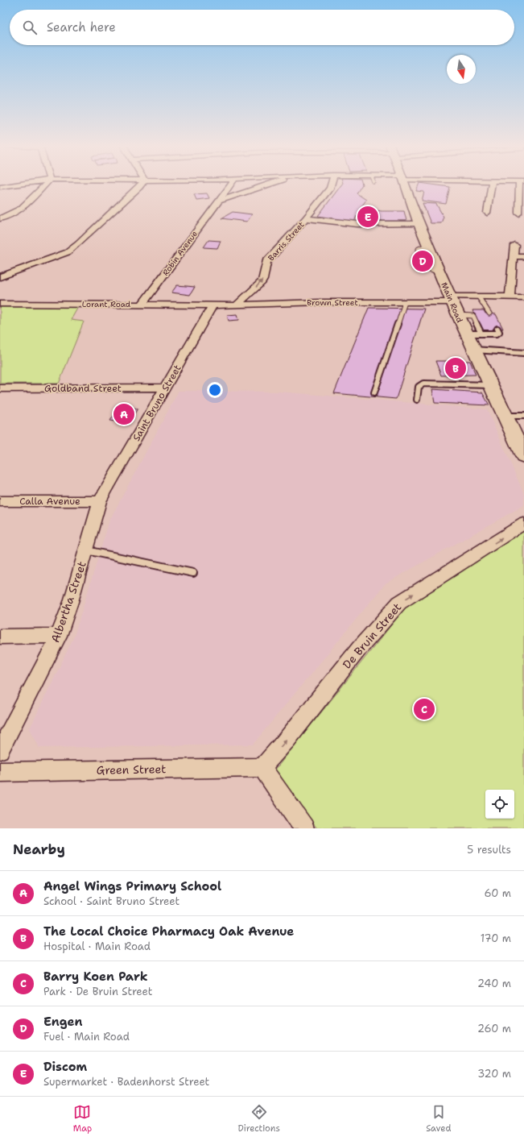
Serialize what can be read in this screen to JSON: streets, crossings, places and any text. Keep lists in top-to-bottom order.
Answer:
{
  "streets": {
    "street": [
      "Barris Street",
      "Robin Avenue",
      "Brown Street",
      "Main Road",
      "Lorant Road",
      "Goldband Street",
      "Saint Bruno Street",
      "Calla Avenue",
      "Albertha Street",
      "De Bruin Street",
      "Green Street"
    ]
  },
  "crossings": [
    ["Barris Street", "Brown Street"],
    ["Robin Avenue", "Lorant Road"],
    ["Brown Street", "Main Road"],
    ["Brown Street", "Lorant Road"],
    ["Brown Street", "Saint Bruno Street"],
    ["Lorant Road", "Saint Bruno Street"],
    ["Goldband Street", "Saint Bruno Street"],
    ["Saint Bruno Street", "Calla Avenue"],
    ["Saint Bruno Street", "Albertha Street"],
    ["Calla Avenue", "Albertha Street"],
    ["De Bruin Street", "Green Street"]
  ],
  "one_way": ["Barris Street", "De Bruin Street"],
  "north": "bottom",
  "page": {
    "search": "Search here",
    "pins": [
      "E",
      "D",
      "B",
      "A",
      "C"
    ],
    "heading": ["Nearby", "5 results"],
    "list": [
      {
        "mark": "A",
        "name": "Angel Wings Primary School",
        "note": "School · Saint Bruno Street",
        "value": "60 m"
      },
      {
        "mark": "B",
        "name": "The Local Choice Pharmacy Oak Avenue",
        "note": "Hospital · Main Road",
        "value": "170 m"
      },
      {
        "mark": "C",
        "name": "Barry Koen Park",
        "note": "Park · De Bruin Street",
        "value": "240 m"
      },
      {
        "mark": "D",
        "name": "Engen",
        "note": "Fuel · Main Road",
        "value": "260 m"
      },
      {
        "mark": "E",
        "name": "Discom",
        "note": "Supermarket · Badenhorst Street",
        "value": "320 m"
      }
    ],
    "nav": ["Map", "Directions", "Saved"]
  }
}
